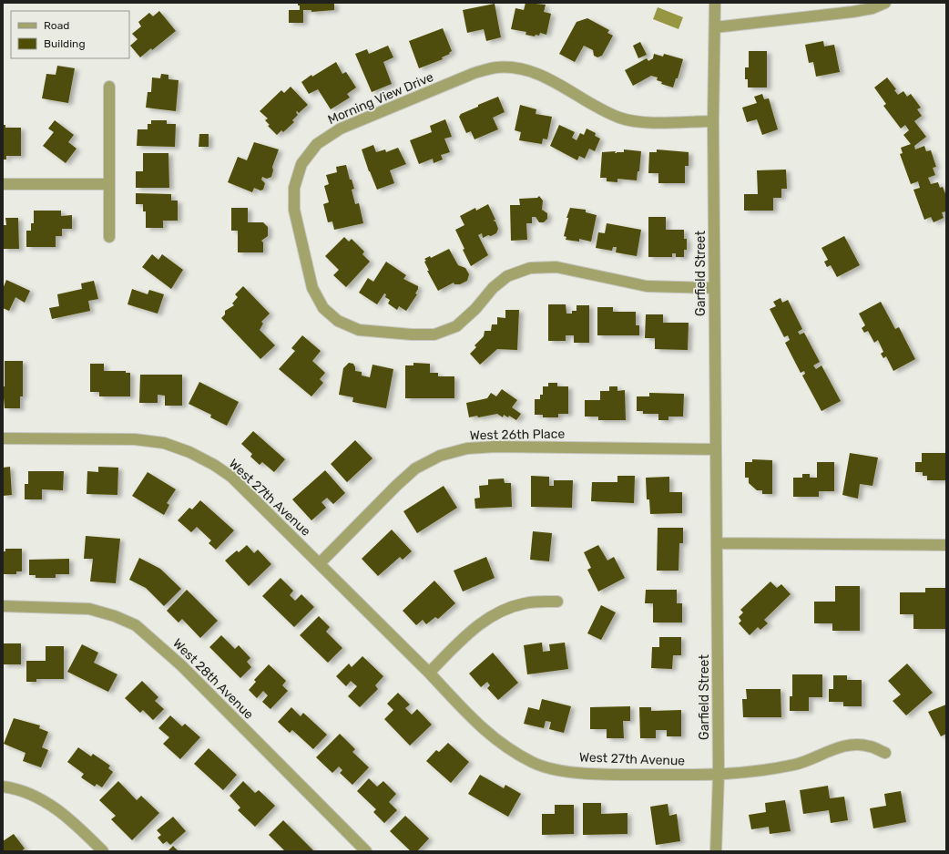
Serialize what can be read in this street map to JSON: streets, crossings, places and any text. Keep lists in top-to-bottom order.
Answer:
{
  "streets": {
    "street": [
      "Morning View Drive",
      "Garfield Street",
      "West 26th Place",
      "West 27th Avenue",
      "West 28th Avenue"
    ]
  },
  "crossings": [
    ["Morning View Drive", "Garfield Street"],
    ["Garfield Street", "West 26th Place"],
    ["Garfield Street", "West 27th Avenue"],
    ["West 26th Place", "West 27th Avenue"]
  ],
  "legend": ["Road", "Building"]
}
